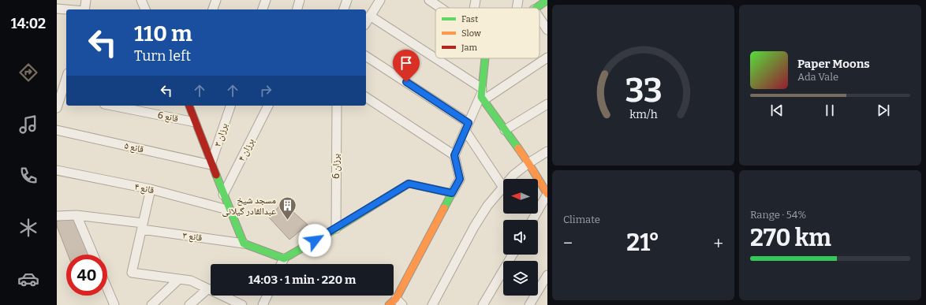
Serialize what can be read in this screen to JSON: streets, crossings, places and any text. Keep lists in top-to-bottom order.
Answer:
{
  "streets": {
    "street": [
      "قانع 6",
      "برزان ۳",
      "قانع ۵",
      "برزان ۴",
      "برزان 6",
      "قانع ۴",
      "قانع ۳"
    ]
  },
  "crossings": [
    ["برزان ۳", "قانع ۵"]
  ],
  "places": {
    "building": ["مسجد شیخ عبدالقادر گیلانی"]
  },
  "legend": ["Fast", "Slow", "Jam"],
  "north": "left",
  "page": {
    "tabs": "14:02",
    "turn": ["110 m", "Turn left"],
    "song": ["Paper Moons", "Ada Vale"],
    "tile": [
      "Climate",
      ["Range · 54%", "270 km"]
    ],
    "heat": ["−", "21°", "+"],
    "limit": "40",
    "trip": "14:03 · 1 min · 220 m",
    "gauge": ["33", "km/h"]
  }
}
